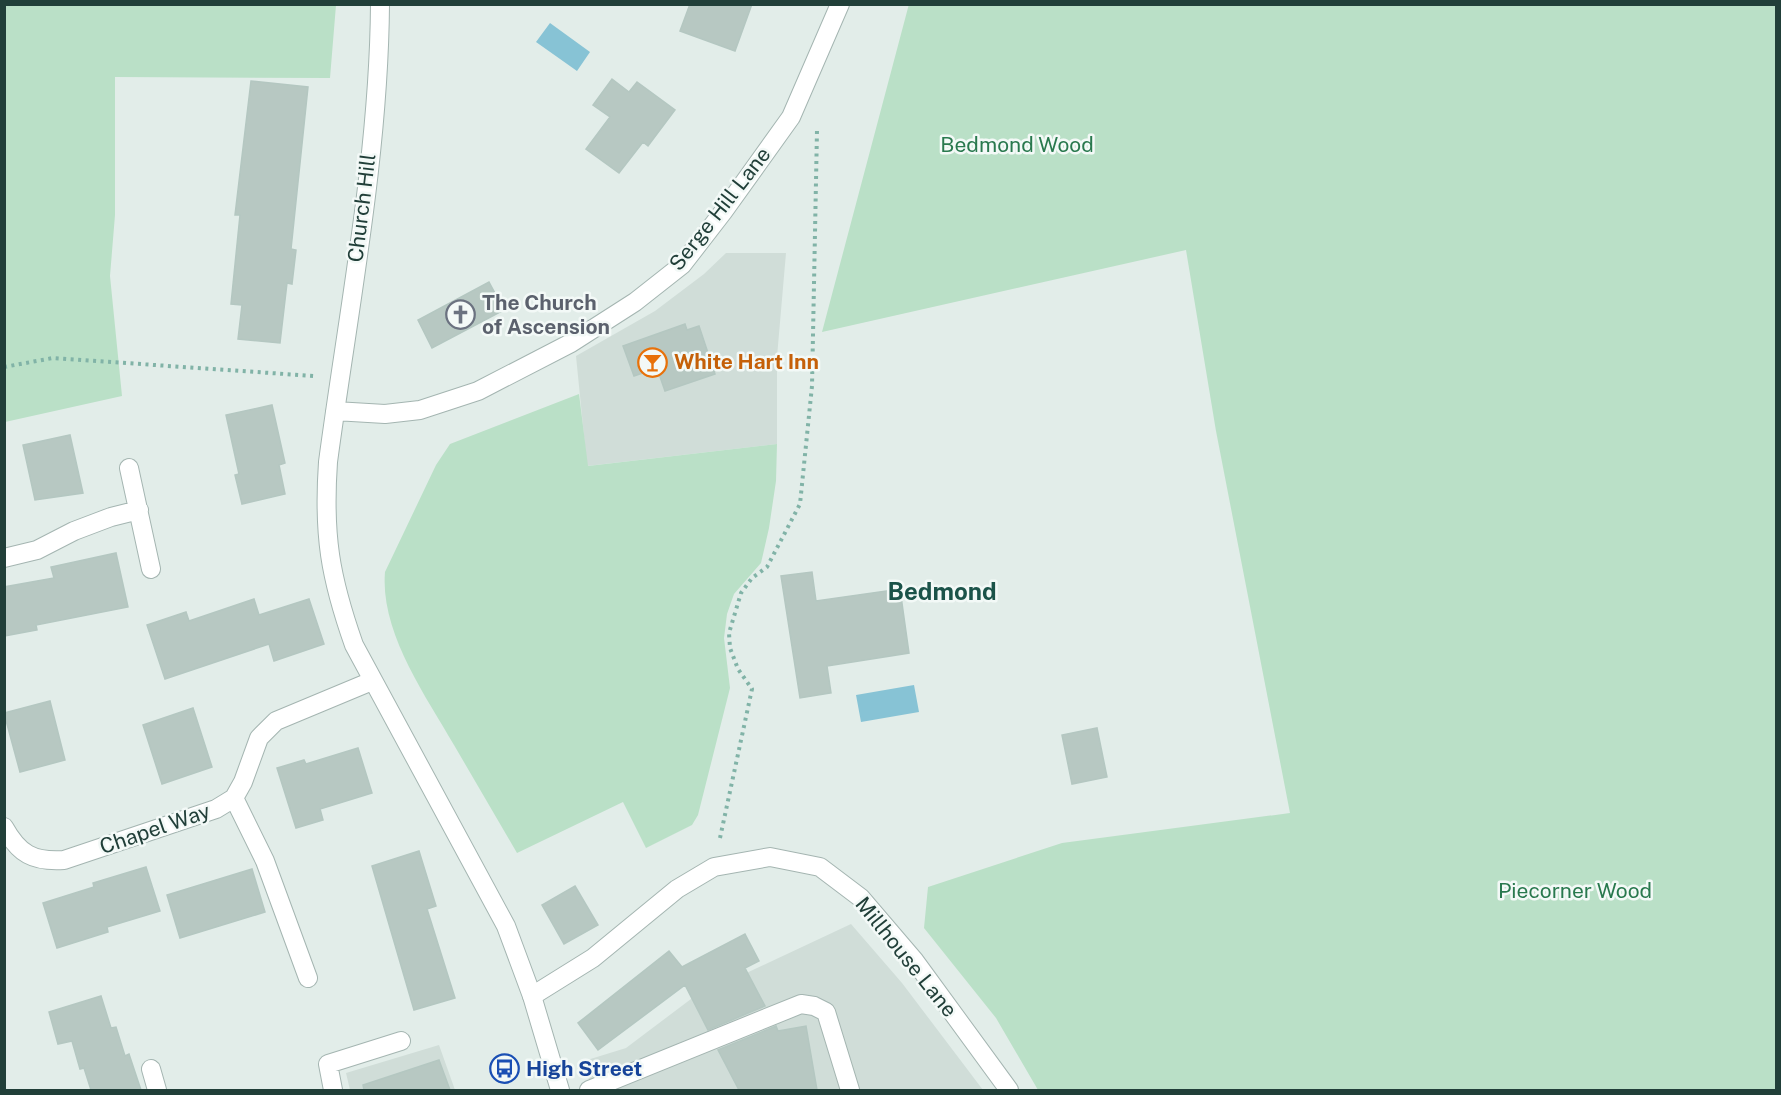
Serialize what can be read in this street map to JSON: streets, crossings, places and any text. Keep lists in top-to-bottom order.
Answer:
{
  "streets": {
    "street": [
      "Church Hill",
      "Serge Hill Lane",
      "Chapel Way",
      "Millhouse Lane"
    ]
  },
  "crossings": [
    ["Church Hill", "Serge Hill Lane"]
  ],
  "districts": ["Bedmond"],
  "parks": ["Bedmond Wood", "Piecorner Wood"],
  "places": {
    "church": ["The Church of Ascension"],
    "bar": ["White Hart Inn"],
    "bus stop": ["High Street"]
  }
}
